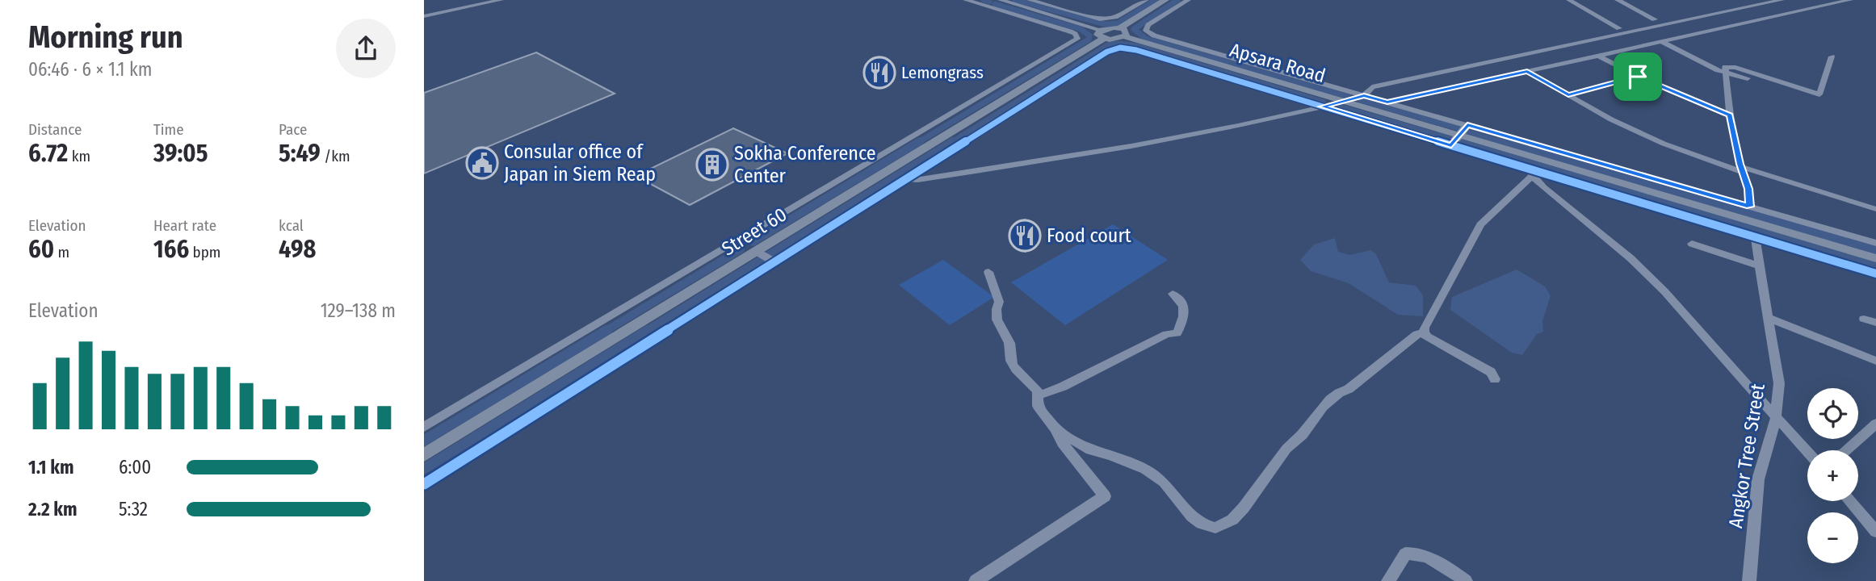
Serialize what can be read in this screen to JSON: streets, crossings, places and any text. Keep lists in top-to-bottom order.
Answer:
{
  "streets": {
    "main road": ["Apsara Road", "Street 60"],
    "street": ["Angkor Tree Street"]
  },
  "places": {
    "restaurant": ["Lemongrass", "Food court"],
    "public building": ["Consular office of Japan in Siem Reap"],
    "building": ["Sokha Conference Center"]
  },
  "page": {
    "heading": ["Morning run", "06:46 · 6 × 1.1 km"],
    "stats": [
      ["Distance", "6.72 km"],
      ["Time", "39:05"],
      ["Pace", "5:49 /km"],
      ["Elevation", "60 m"],
      ["Heart rate", "166 bpm"],
      ["kcal", "498"]
    ],
    "chart": ["Elevation", "129–138 m"],
    "map_buttons": ["+", "−"],
    "list": [
      {
        "name": "1.1 km",
        "note": "6:00"
      },
      {
        "name": "2.2 km",
        "note": "5:32"
      }
    ]
  }
}
